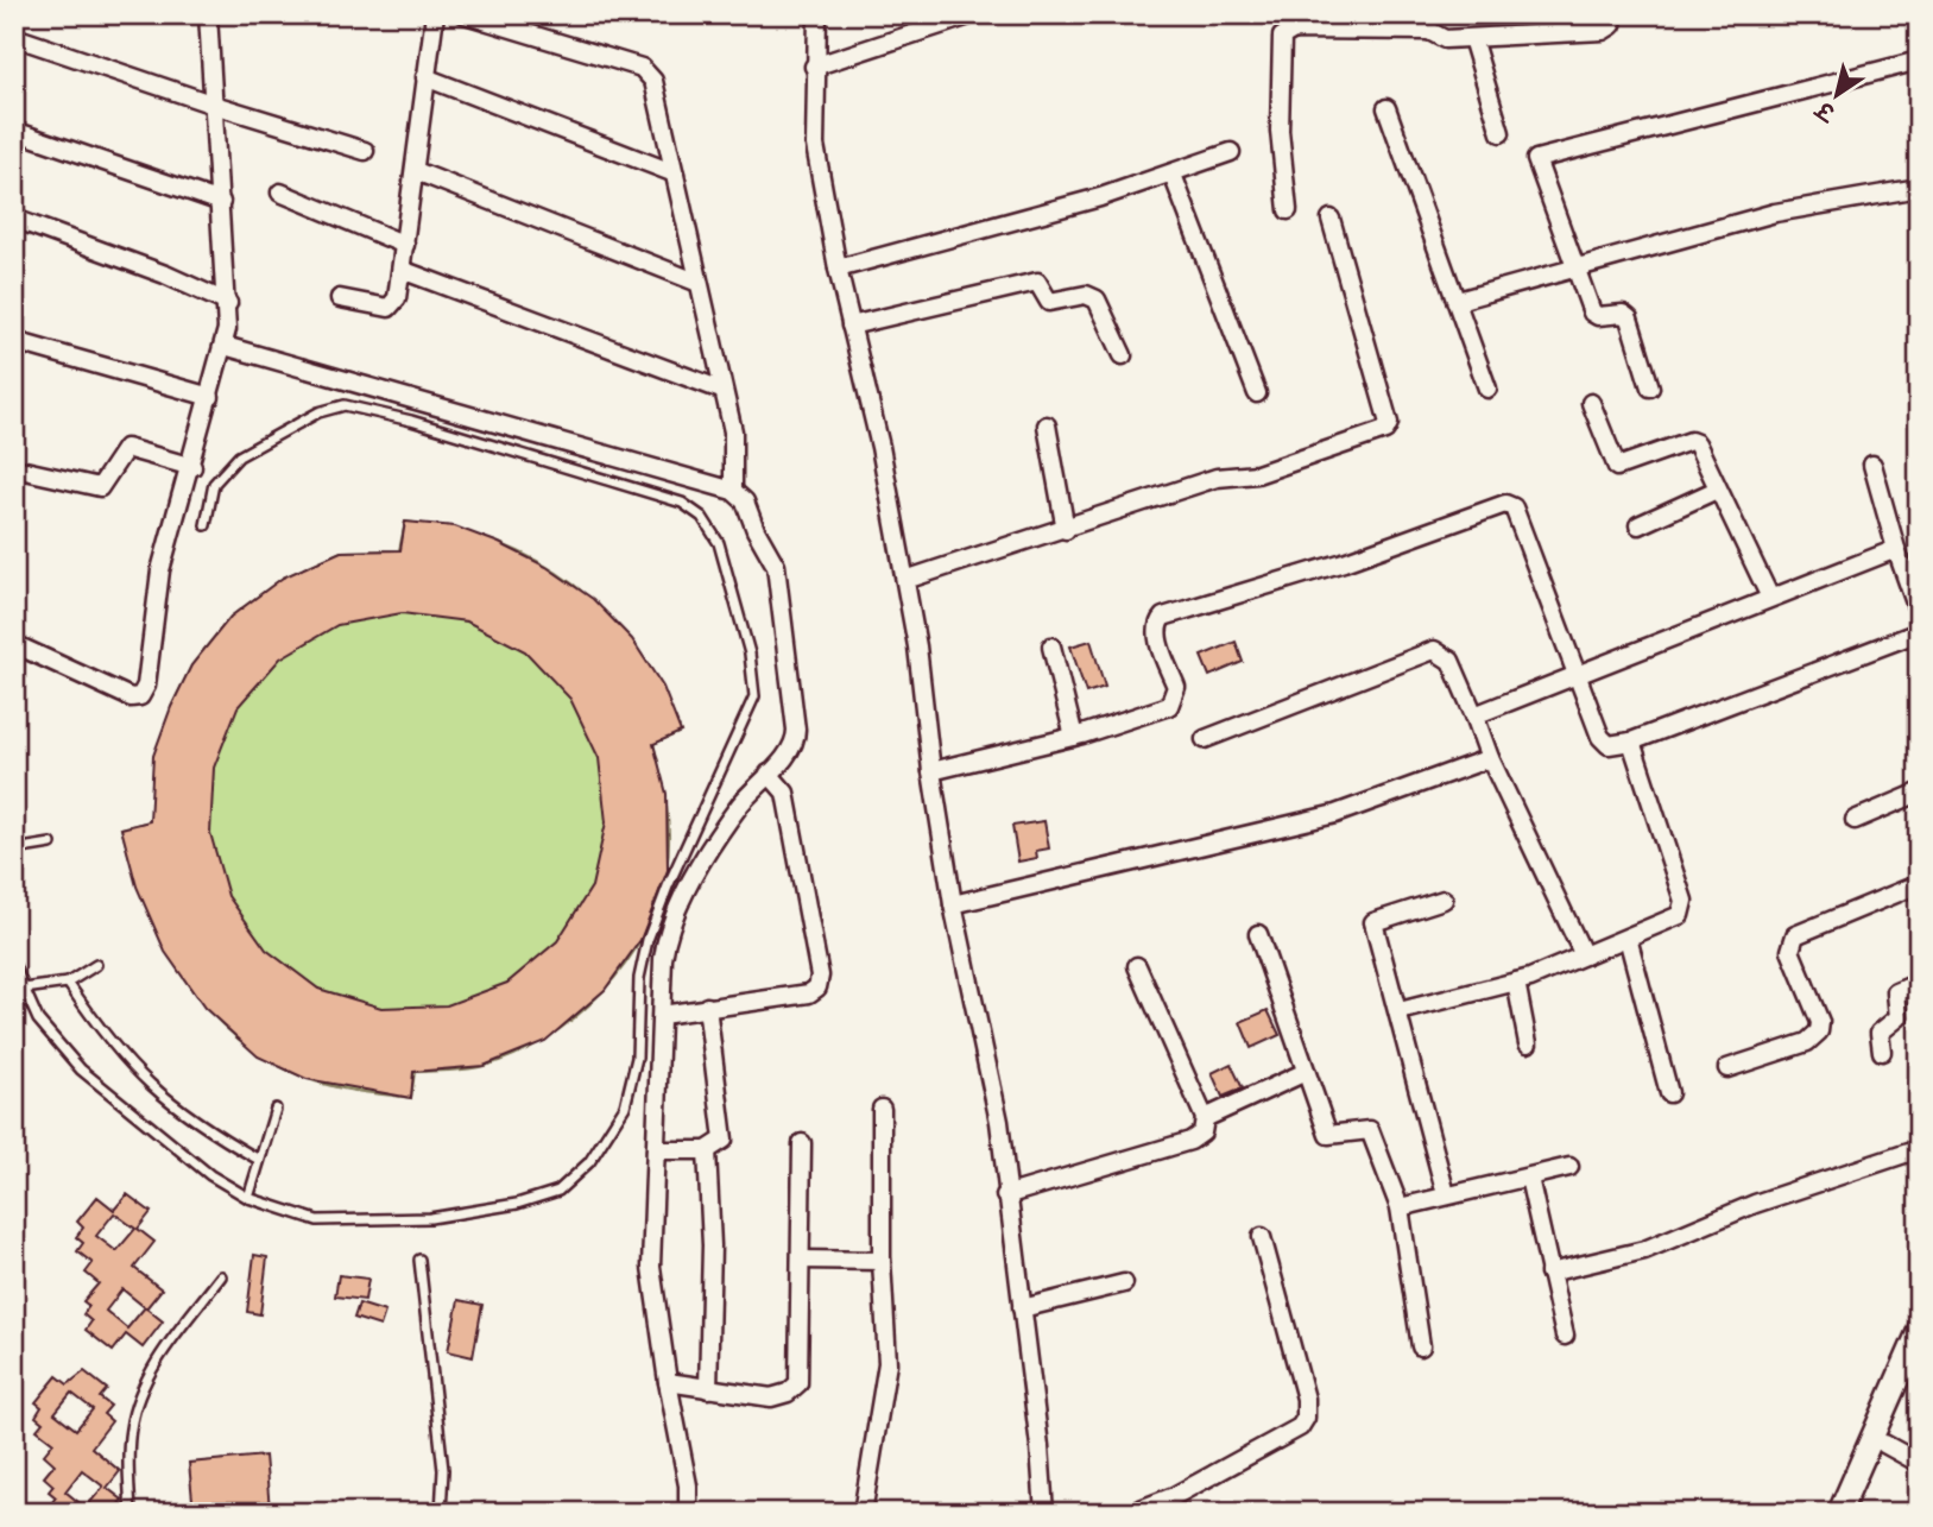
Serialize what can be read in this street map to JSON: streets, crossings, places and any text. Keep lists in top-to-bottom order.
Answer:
{
  "north": "bottom left"
}
